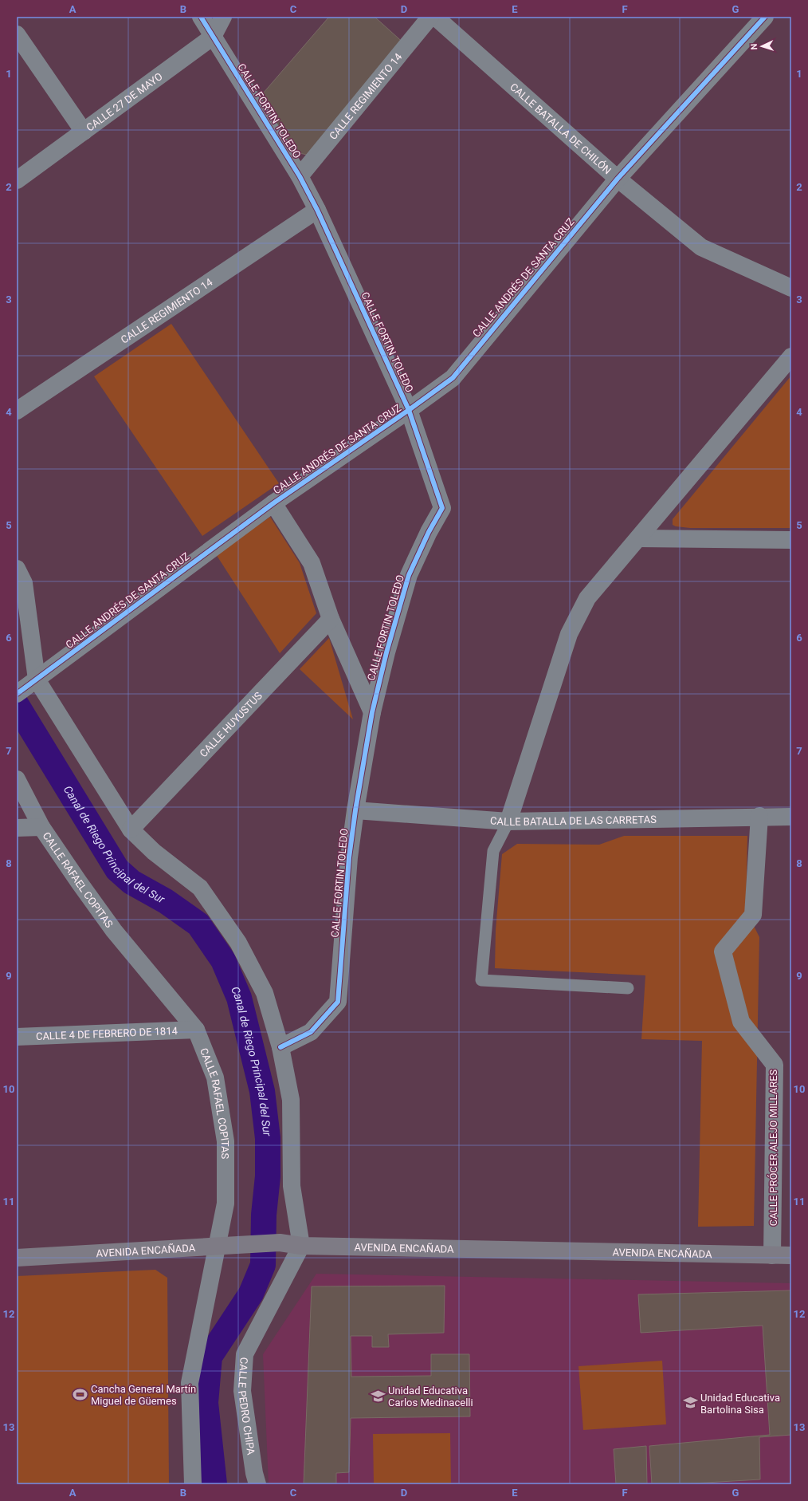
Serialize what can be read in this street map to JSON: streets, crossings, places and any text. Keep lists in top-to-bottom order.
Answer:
{
  "streets": {
    "main road": ["AVENIDA ENCAÑADA"],
    "street": [
      "CALLE REGIMIENTO 14",
      "CALLE 27 DE MAYO",
      "CALLE FORTIN TOLEDO",
      "CALLE BATALLA DE CHILÓN",
      "CALLE ANDRÉS DE SANTA CRUZ",
      "CALLE HUYUSTUS",
      "CALLE BATALLA DE LAS CARRETAS",
      "CALLE RAFAEL COPITAS",
      "CALLE 4 DE FEBRERO DE 1814",
      "CALLE PRÓCER ALEJO MILLARES",
      "CALLE PEDRO CHIPA"
    ]
  },
  "crossings": [
    ["CALLE REGIMIENTO 14", "CALLE FORTIN TOLEDO"],
    ["CALLE 27 DE MAYO", "CALLE FORTIN TOLEDO"],
    ["CALLE FORTIN TOLEDO", "CALLE ANDRÉS DE SANTA CRUZ"],
    ["CALLE FORTIN TOLEDO", "CALLE BATALLA DE LAS CARRETAS"],
    ["CALLE BATALLA DE CHILÓN", "CALLE ANDRÉS DE SANTA CRUZ"],
    ["CALLE BATALLA DE LAS CARRETAS", "CALLE PRÓCER ALEJO MILLARES"],
    ["CALLE RAFAEL COPITAS", "CALLE 4 DE FEBRERO DE 1814"],
    ["CALLE RAFAEL COPITAS", "AVENIDA ENCAÑADA"],
    ["CALLE PRÓCER ALEJO MILLARES", "AVENIDA ENCAÑADA"],
    ["AVENIDA ENCAÑADA", "CALLE PEDRO CHIPA"]
  ],
  "water": ["Canal de Riego Principal del Sur"],
  "places": {
    "sports": ["Cancha General Martín Miguel de Güemes"],
    "school or university": ["Unidad Educativa Carlos Medinacelli", "Unidad Educativa Bartolina Sisa"]
  },
  "north": "left",
  "grid": {
    "columns": [
      "A",
      "B",
      "C",
      "D",
      "E",
      "F",
      "G"
    ],
    "rows": [
      "1",
      "2",
      "3",
      "4",
      "5",
      "6",
      "7",
      "8",
      "9",
      "10",
      "11",
      "12",
      "13"
    ]
  }
}
